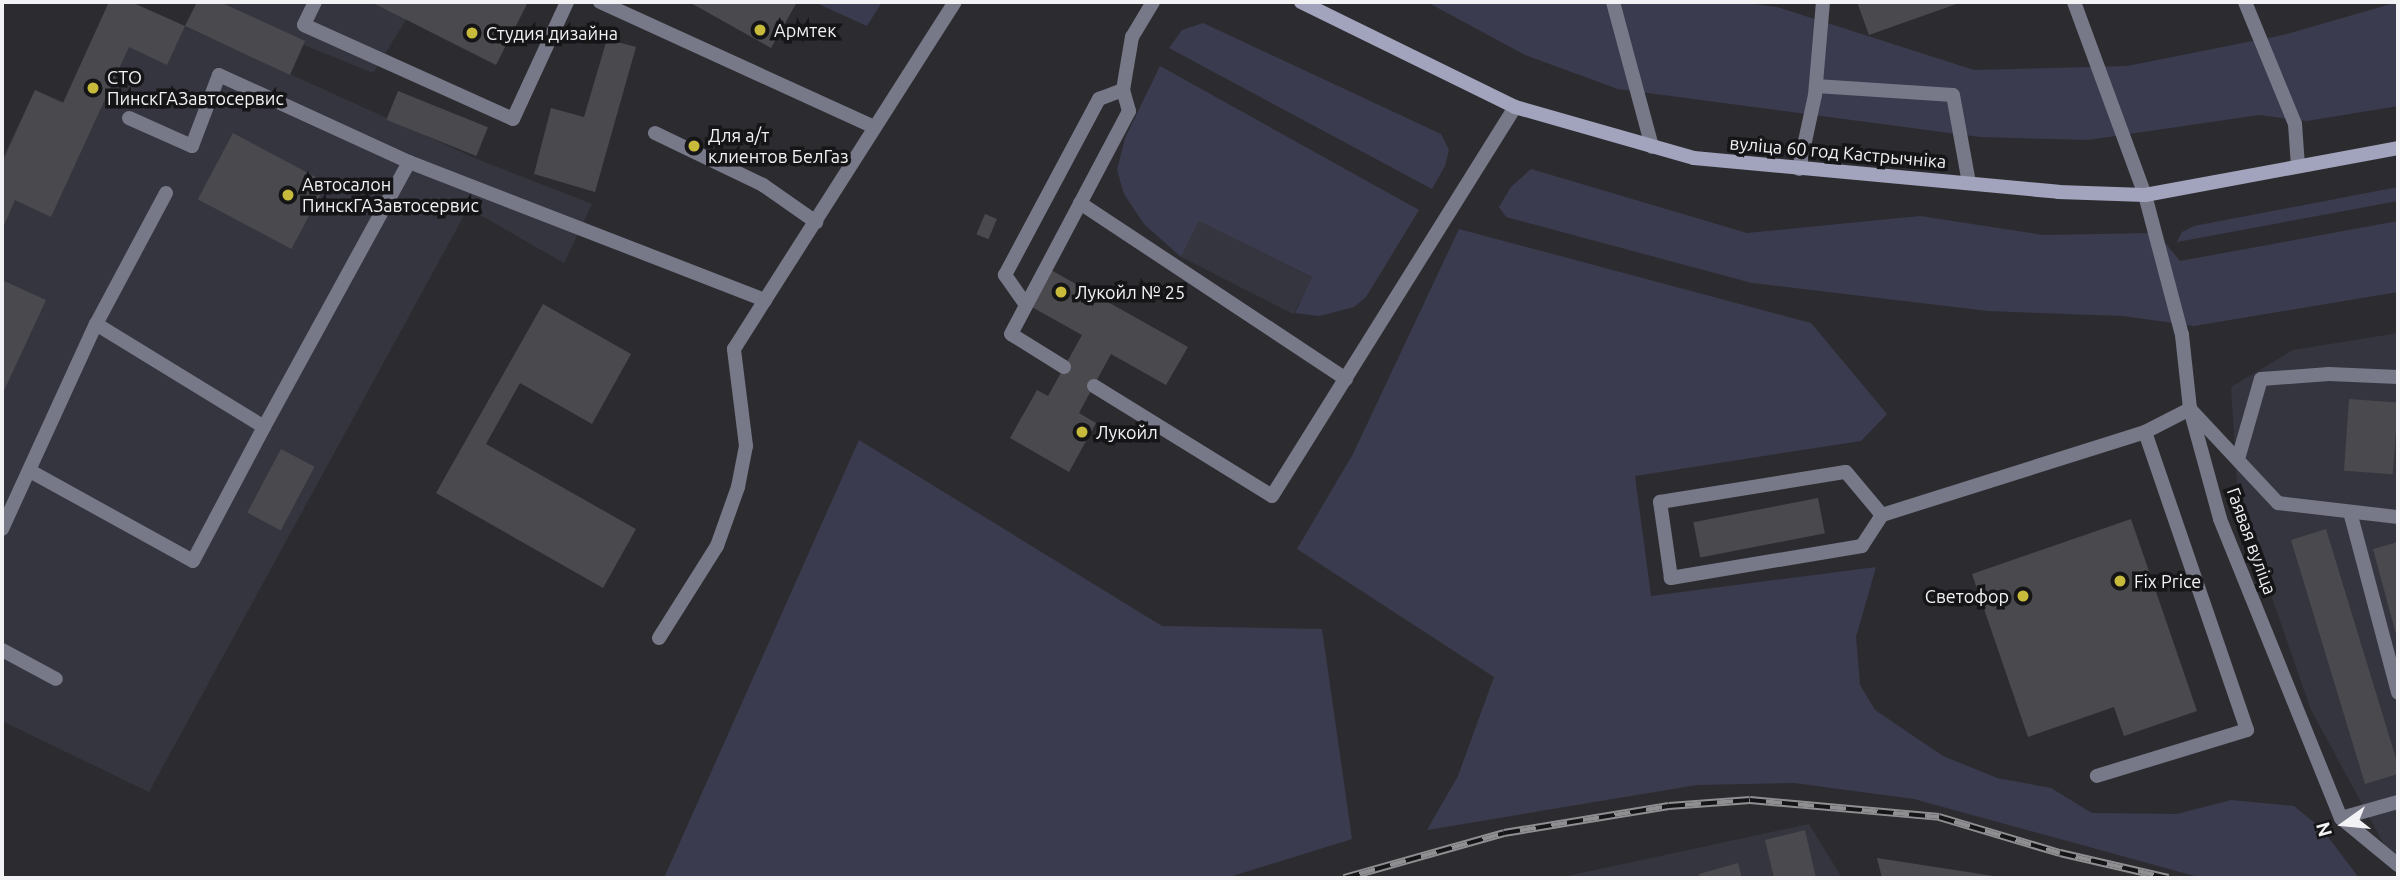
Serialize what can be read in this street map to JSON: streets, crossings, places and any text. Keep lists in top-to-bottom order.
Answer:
{
  "streets": {
    "street": ["вуліца 60 год Кастрычніка"],
    "lane": ["Гаявая вуліца"]
  },
  "crossings": [
    ["вуліца 60 год Кастрычніка", "Гаявая вуліца"]
  ],
  "places": [
    "Армтек",
    "Студия дизайна",
    "СТО ПинскГАЗавтосервис",
    "Для а/т клиентов БелГаз",
    "Автосалон ПинскГАЗавтосервис",
    "Лукойл № 25",
    "Лукойл",
    "Fix Price",
    "Светофор"
  ],
  "north": "left"
}
